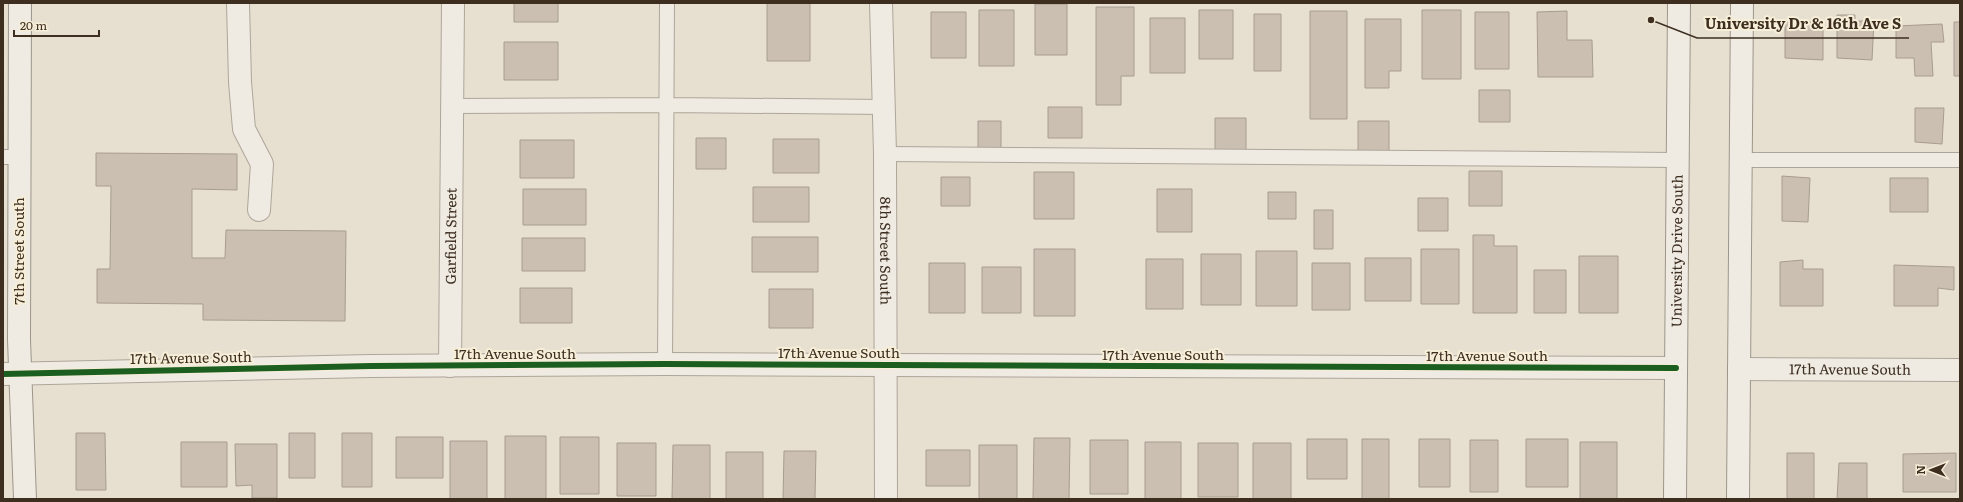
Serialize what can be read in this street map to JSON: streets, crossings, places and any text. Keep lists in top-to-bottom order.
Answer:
{
  "streets": {
    "street": [
      "Garfield Street",
      "7th Street South",
      "8th Street South",
      "University Drive South",
      "17th Avenue South"
    ]
  },
  "crossings": [
    ["Garfield Street", "17th Avenue South"],
    ["7th Street South", "17th Avenue South"],
    ["8th Street South", "17th Avenue South"],
    ["University Drive South", "17th Avenue South"]
  ],
  "places": ["University Dr & 16th Ave S"],
  "scale_bar": "20 m",
  "north": "left"
}
